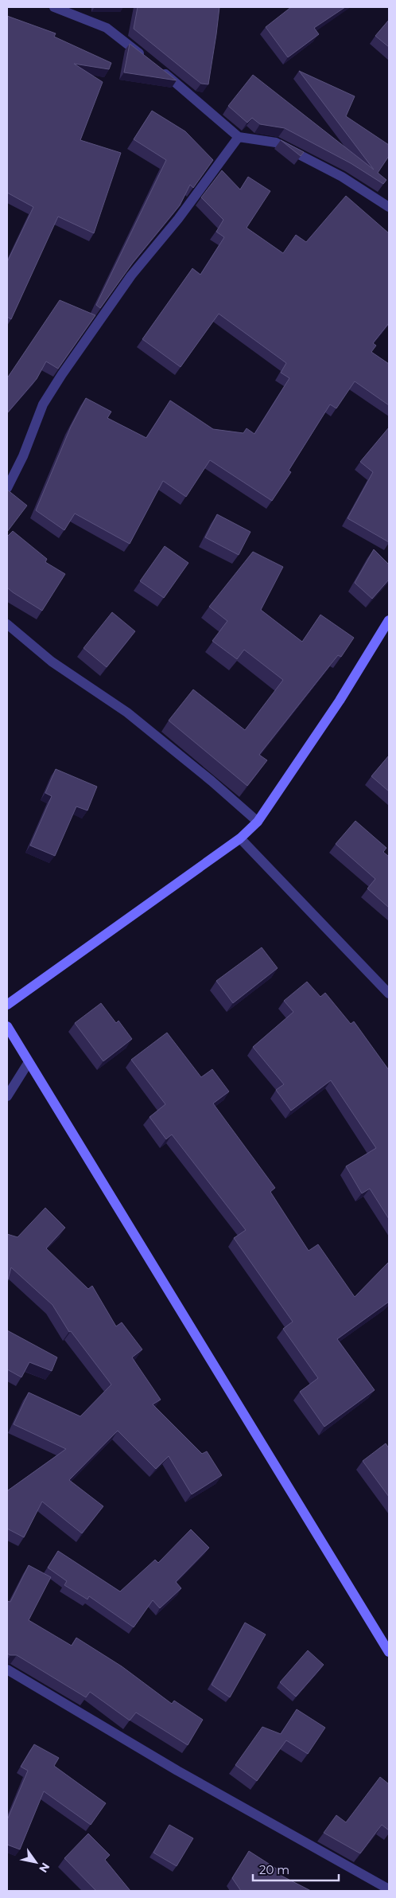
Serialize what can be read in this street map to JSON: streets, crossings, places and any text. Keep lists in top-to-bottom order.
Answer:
{
  "scale_bar": "20 m",
  "north": "bottom right"
}
